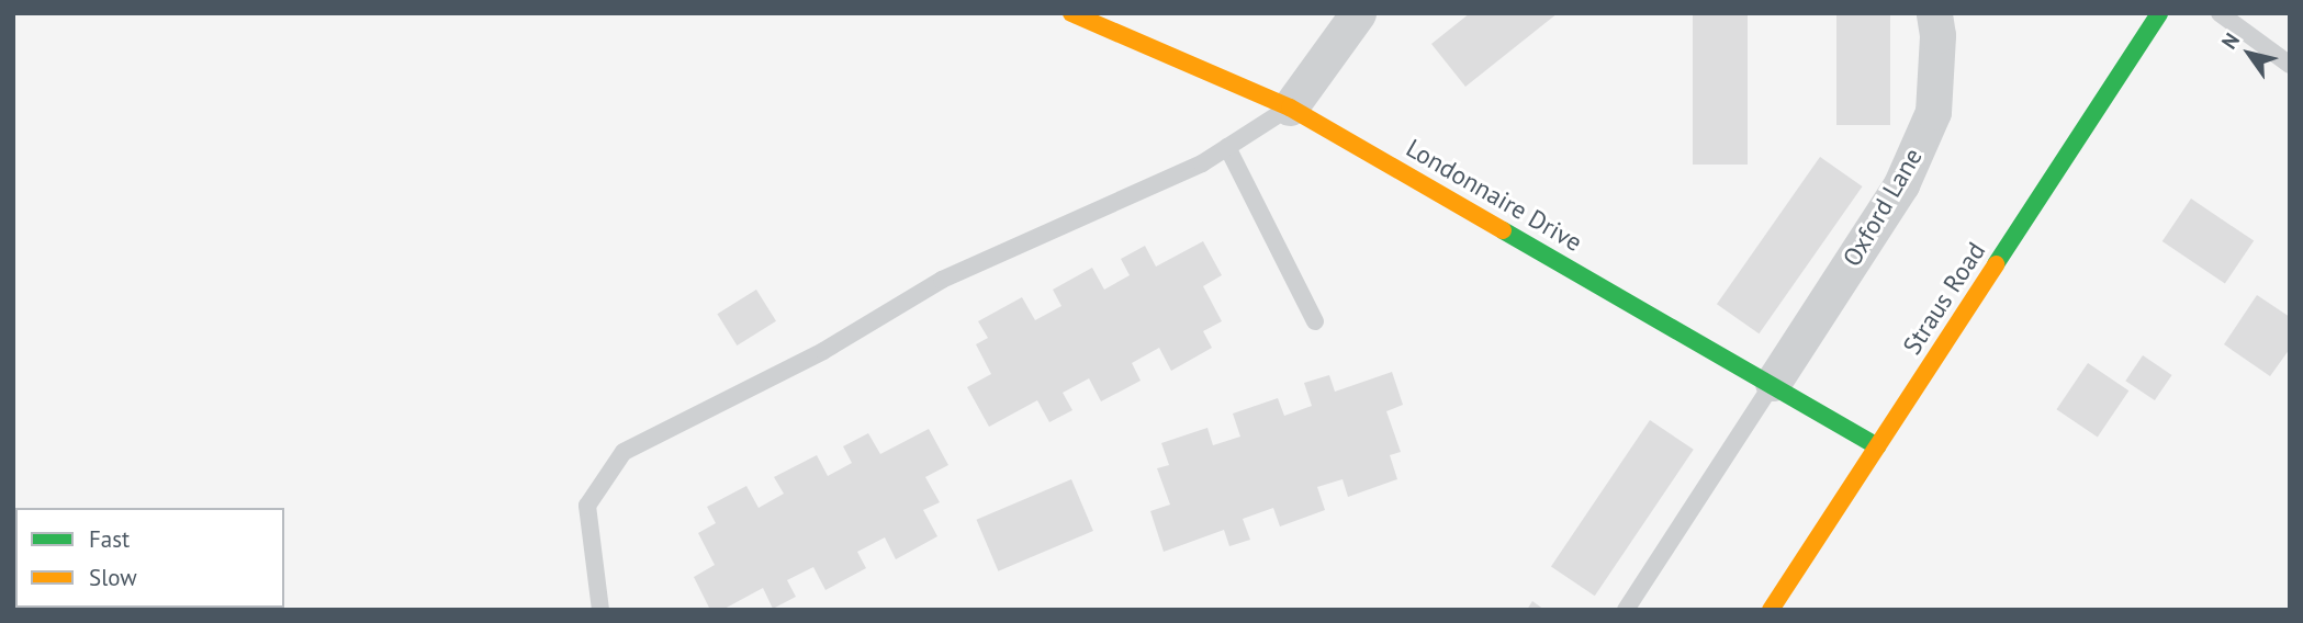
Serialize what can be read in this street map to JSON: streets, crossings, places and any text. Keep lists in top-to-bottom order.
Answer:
{
  "streets": {
    "street": ["Londonnaire Drive", "Oxford Lane", "Straus Road"]
  },
  "crossings": [
    ["Londonnaire Drive", "Oxford Lane"],
    ["Londonnaire Drive", "Straus Road"]
  ],
  "legend": ["Fast", "Slow"],
  "north": "top left"
}
